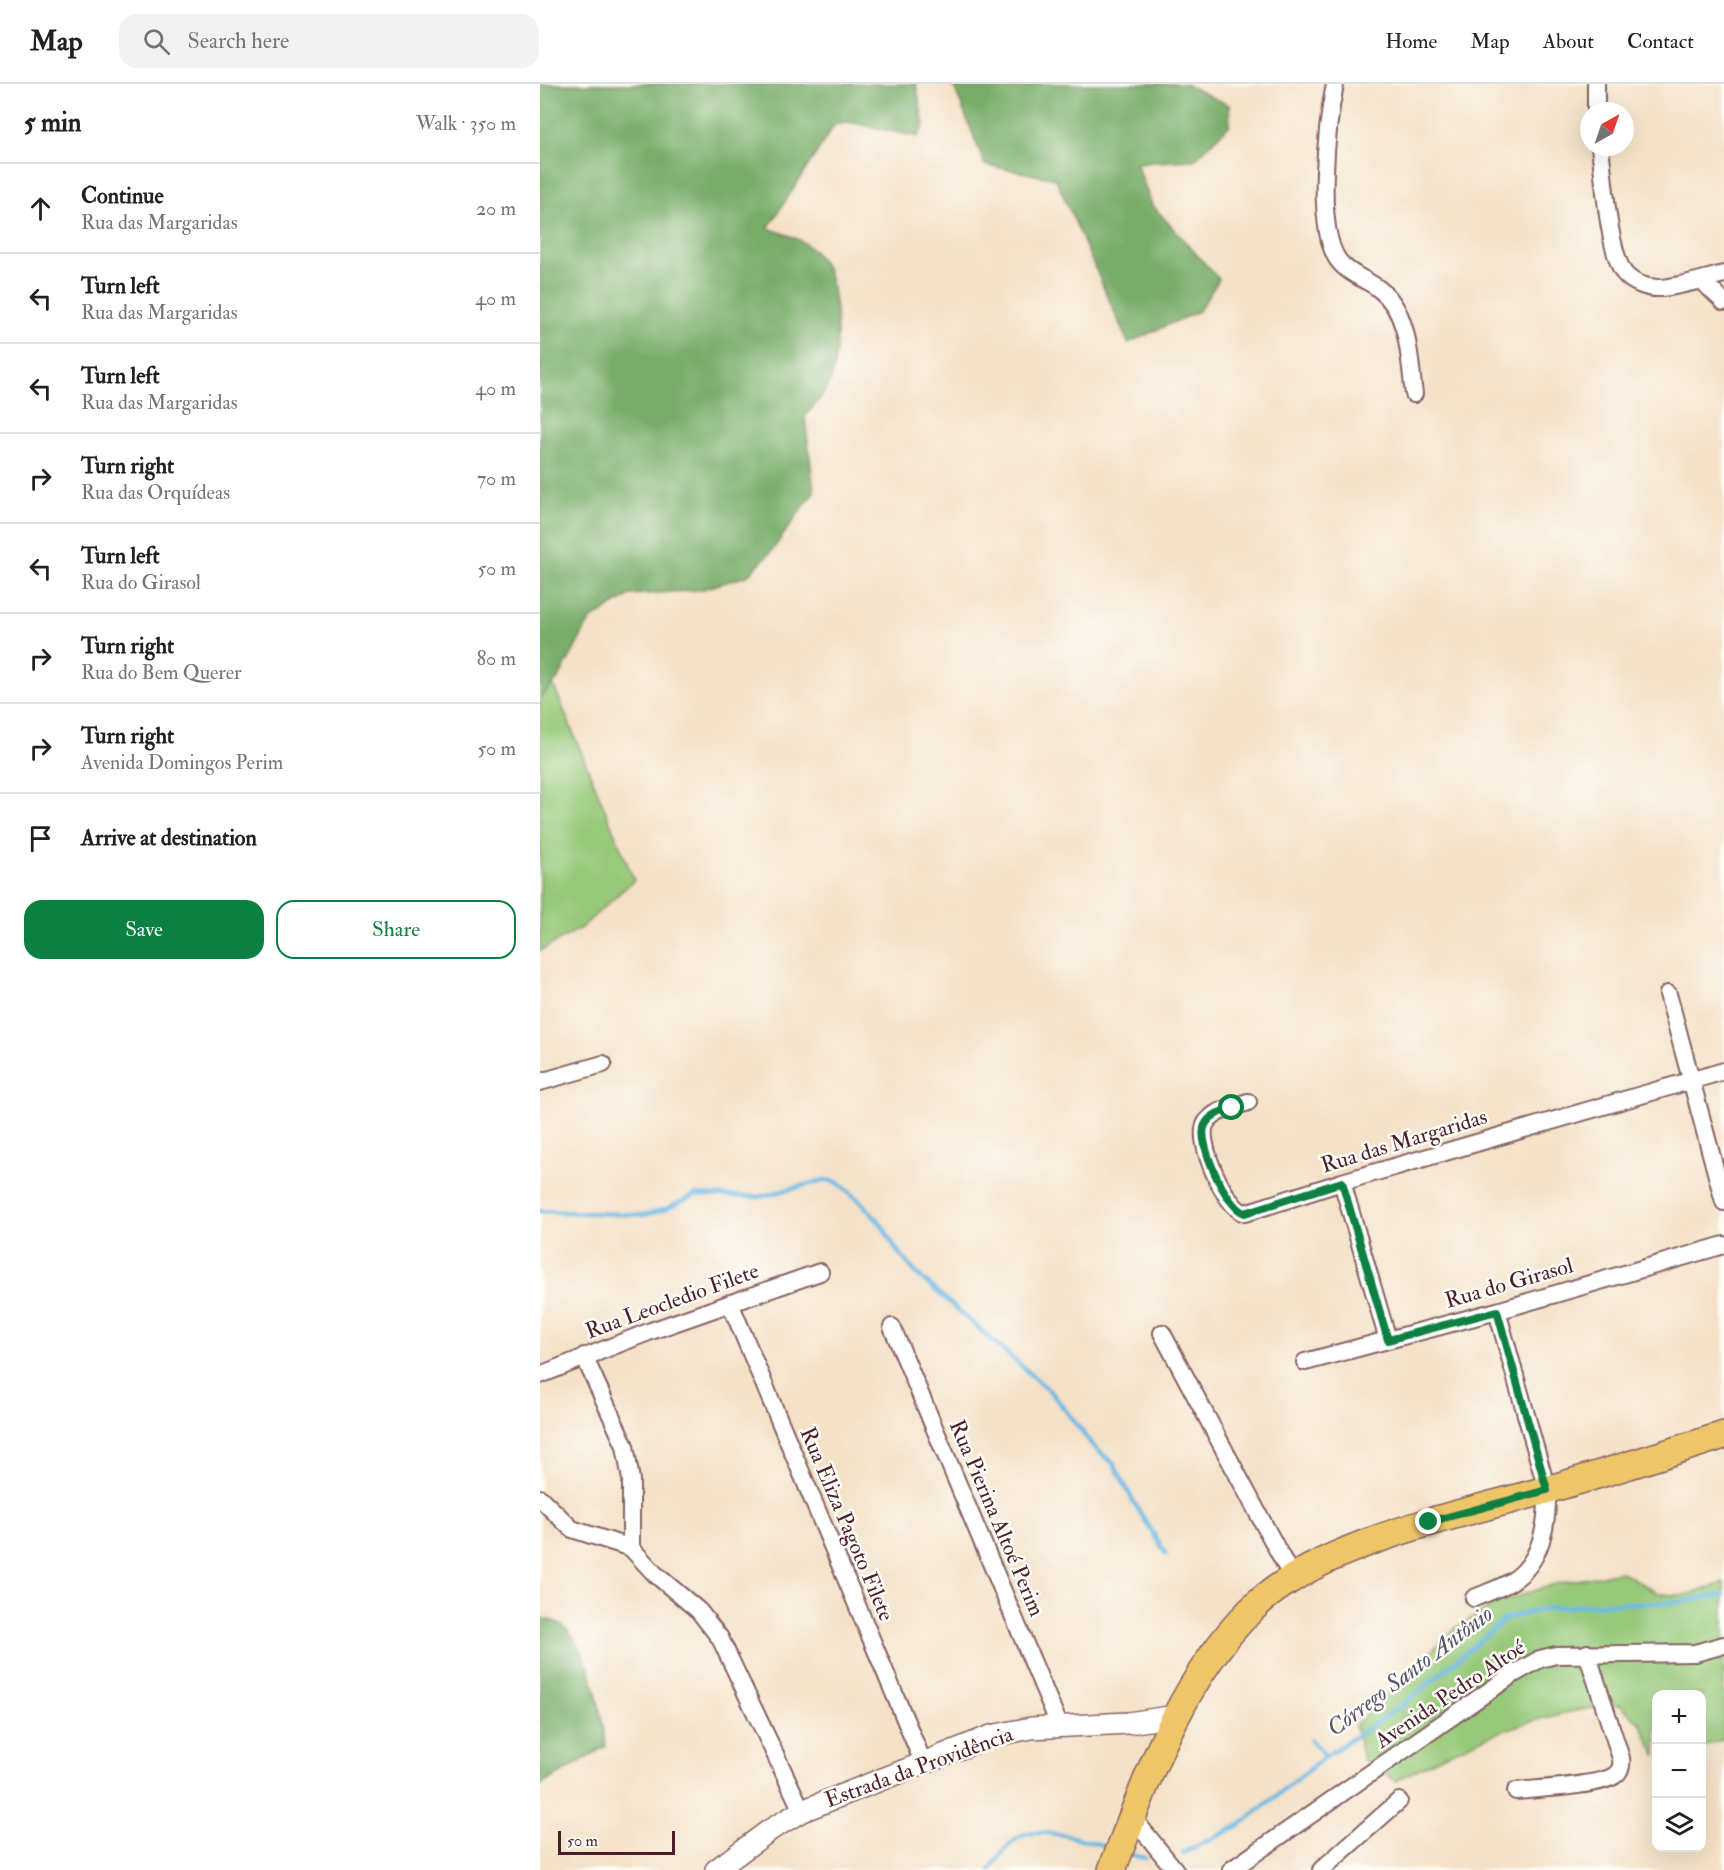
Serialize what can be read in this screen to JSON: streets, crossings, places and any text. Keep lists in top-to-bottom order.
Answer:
{
  "streets": {
    "street": [
      "Rua das Margaridas",
      "Rua do Girasol",
      "Rua Leocledio Filete",
      "Rua Pierina Altoé Perim",
      "Rua Eliza Pagoto Filete",
      "Avenida Pedro Altoé",
      "Estrada da Providência"
    ]
  },
  "crossings": [
    ["Rua Leocledio Filete", "Rua Eliza Pagoto Filete"],
    ["Rua Pierina Altoé Perim", "Estrada da Providência"],
    ["Rua Eliza Pagoto Filete", "Estrada da Providência"]
  ],
  "water": ["Córrego Santo Antônio"],
  "scale_bar": "50 m",
  "north": "top right",
  "page": {
    "header": "Map",
    "search": "Search here",
    "nav": [
      "Home",
      "Map",
      "About",
      "Contact"
    ],
    "heading": ["5 min", "Walk · 350 m"],
    "list": [
      ["Continue", "Rua das Margaridas", "20 m"],
      ["Turn left", "Rua das Margaridas", "40 m"],
      ["Turn left", "Rua das Margaridas", "40 m"],
      ["Turn right", "Rua das Orquídeas", "70 m"],
      ["Turn left", "Rua do Girasol", "50 m"],
      ["Turn right", "Rua do Bem Querer", "80 m"],
      ["Turn right", "Avenida Domingos Perim", "50 m"],
      "Arrive at destination"
    ],
    "buttons": ["Save", "Share"],
    "map_buttons": ["+", "−"],
    "scale": "50 m"
  }
}
